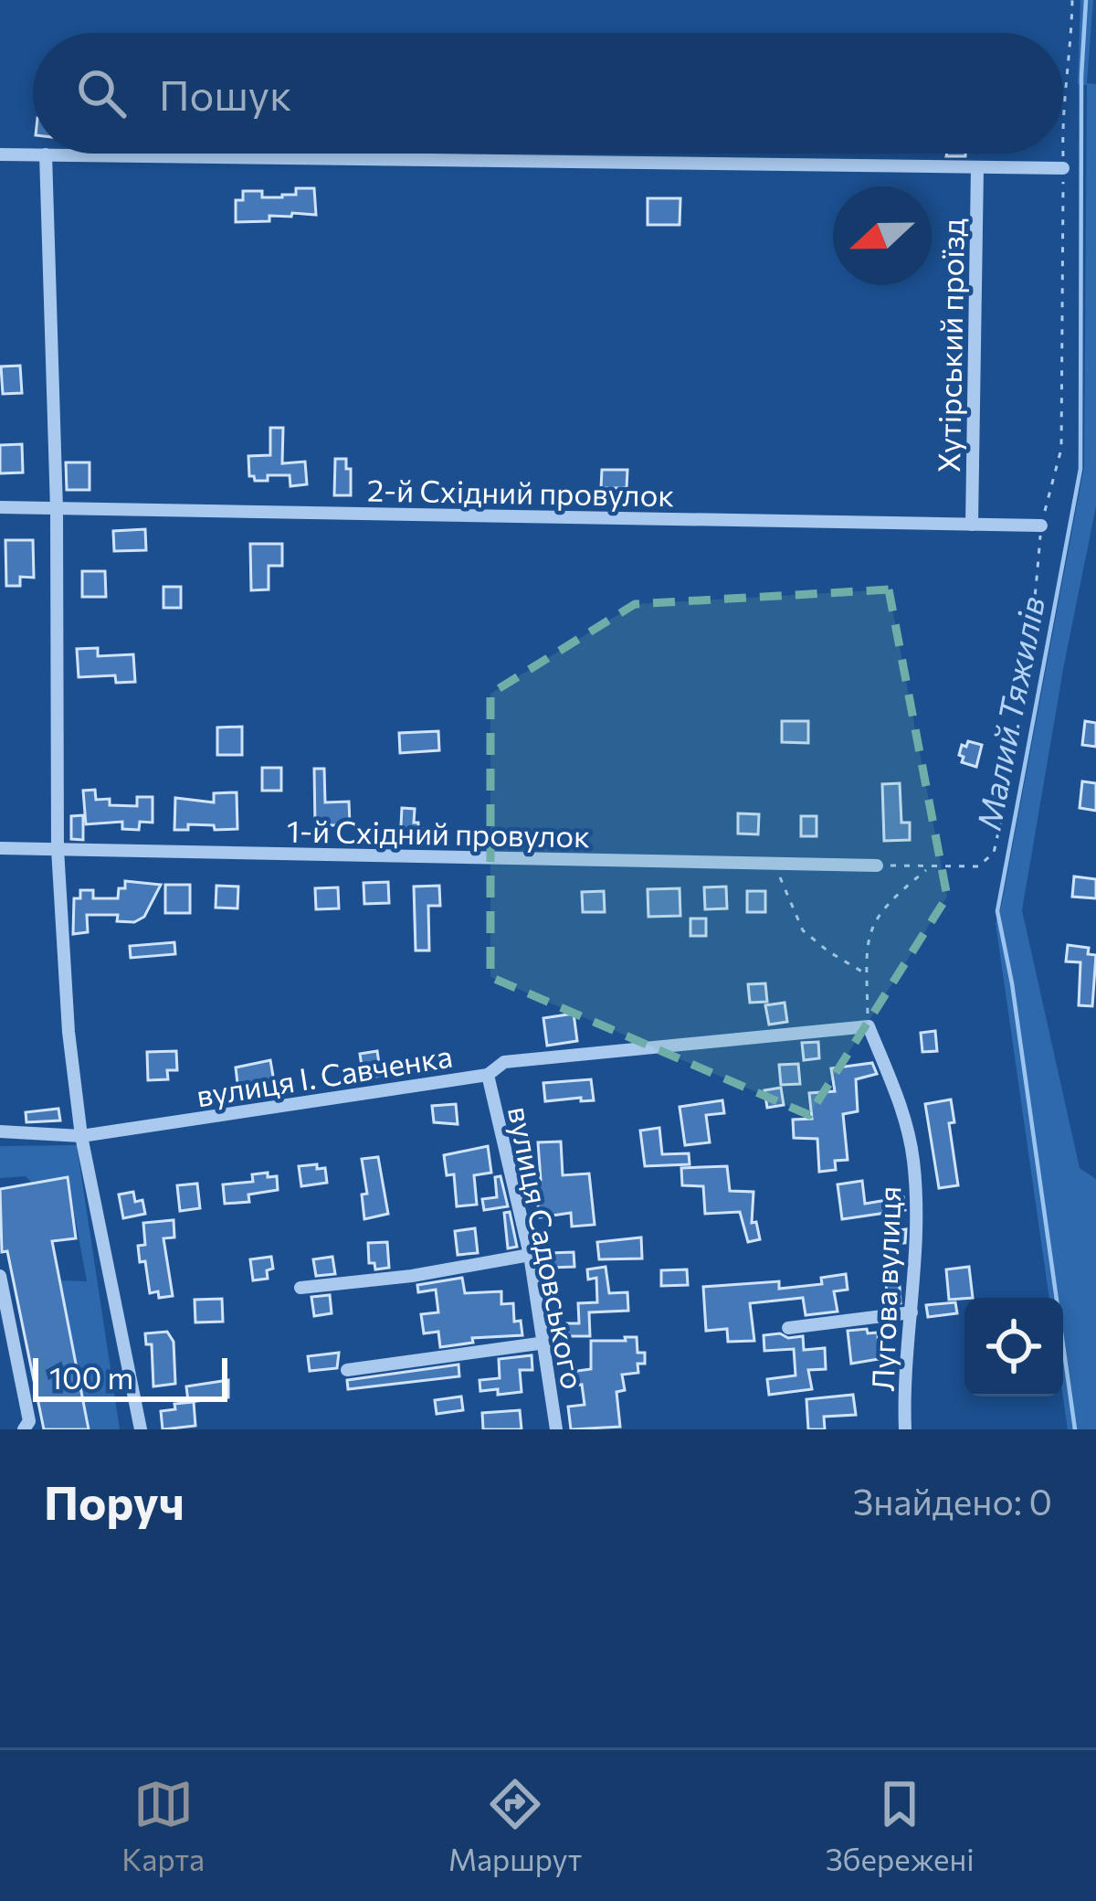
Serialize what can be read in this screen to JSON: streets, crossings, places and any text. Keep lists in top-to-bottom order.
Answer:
{
  "streets": {
    "street": [
      "Хутірський проїзд",
      "2-й Східний провулок",
      "1-й Східний провулок",
      "вулиця І. Савченка",
      "вулиця Садовського",
      "Лугова вулиця"
    ]
  },
  "crossings": [
    ["Хутірський проїзд", "2-й Східний провулок"],
    ["вулиця І. Савченка", "вулиця Садовського"],
    ["вулиця І. Савченка", "Лугова вулиця"]
  ],
  "water": ["Малий Тяжилів"],
  "scale_bar": "100 m",
  "north": "left",
  "page": {
    "search": "Пошук",
    "scale": "100 m",
    "heading": ["Поруч", "Знайдено: 0"],
    "nav": ["Карта", "Маршрут", "Збережені"]
  }
}
